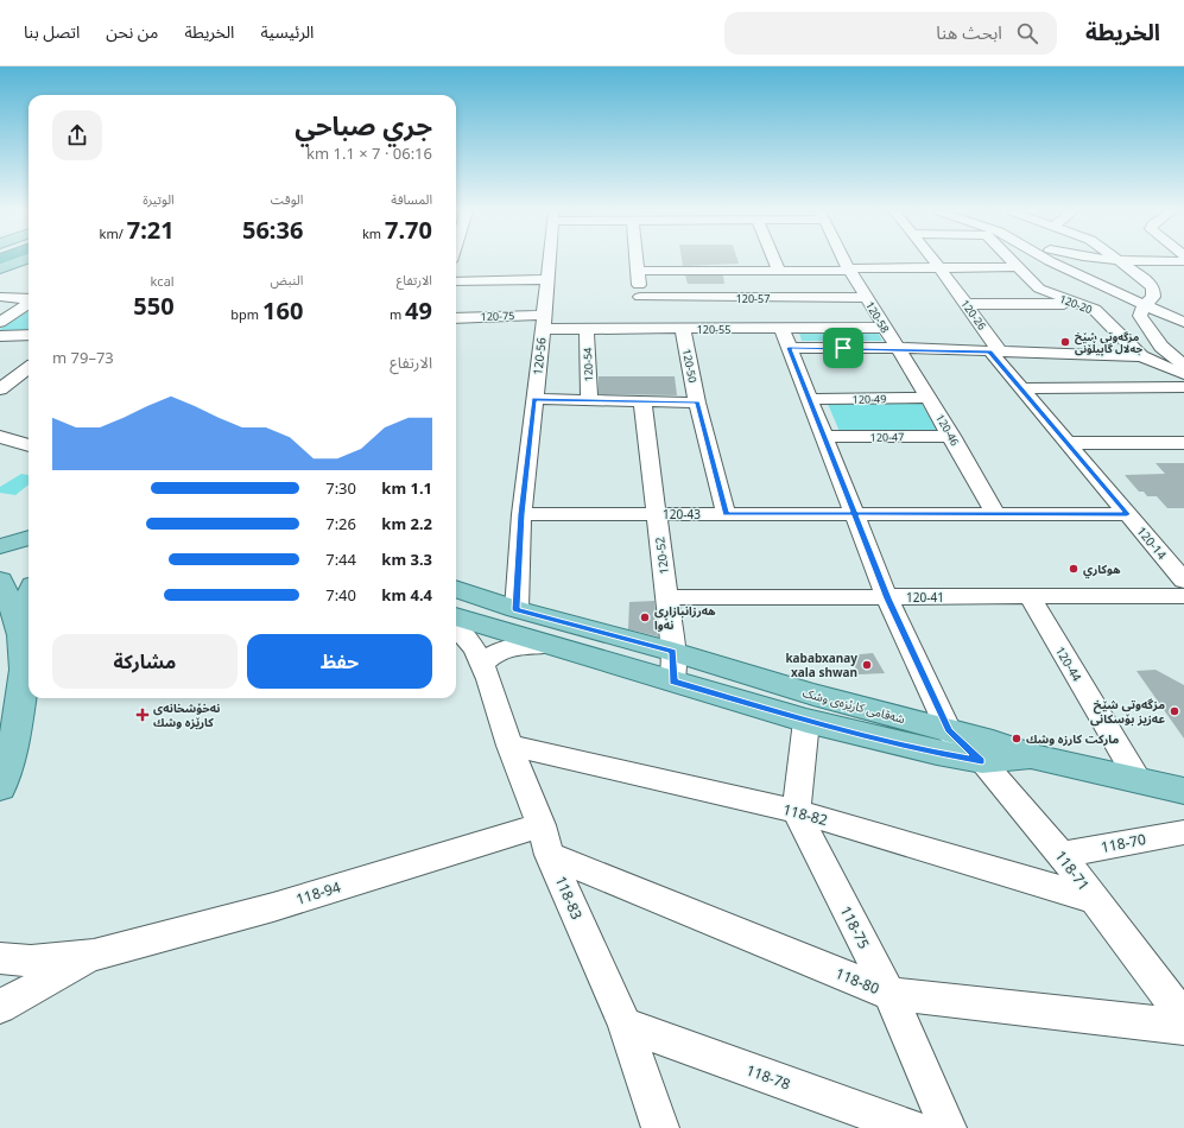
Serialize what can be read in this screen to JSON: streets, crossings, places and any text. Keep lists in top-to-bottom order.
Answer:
{
  "streets": {
    "main road": ["شەقامی کارێزەی وشک"],
    "street": [
      "120-57",
      "120-20",
      "120-26",
      "120-75",
      "120-58",
      "120-55",
      "120-56",
      "120-54",
      "120-50",
      "120-49",
      "120-46",
      "120-47",
      "120-43",
      "120-14",
      "120-52",
      "120-41",
      "120-44",
      "118-82",
      "118-70",
      "118-71",
      "118-94",
      "118-83",
      "118-75",
      "118-80",
      "118-78"
    ]
  },
  "crossings": [
    ["120-57", "120-58"],
    ["120-26", "120-14"],
    ["120-75", "120-55"],
    ["120-75", "120-56"],
    ["120-58", "120-55"],
    ["120-58", "120-46"],
    ["120-55", "120-56"],
    ["120-55", "120-54"],
    ["120-55", "120-50"],
    ["120-56", "120-43"],
    ["120-56", "شەقامی کارێزەی وشک"],
    ["120-50", "120-43"],
    ["120-49", "120-46"],
    ["120-46", "120-47"],
    ["120-46", "120-43"],
    ["120-43", "120-14"],
    ["120-43", "120-52"],
    ["120-52", "120-41"],
    ["120-52", "شەقامی کارێزەی وشک"],
    ["120-41", "120-44"],
    ["120-44", "شەقامی کارێزەی وشک"],
    ["شەقامی کارێزەی وشک", "118-71"],
    ["118-82", "118-71"],
    ["118-82", "118-83"],
    ["118-82", "118-75"],
    ["118-70", "118-71"],
    ["118-94", "118-83"],
    ["118-94", "118-80"],
    ["118-83", "118-80"],
    ["118-83", "118-78"],
    ["118-75", "118-80"]
  ],
  "places": {
    "other": [
      "مزگەوتی شێخ جەلال گاپیڵۆنی",
      "هوكاري",
      "هەرزانبازاڕی نەوا",
      "kababxanay xala shwan",
      "مزگەوتی شێخ عەزیز بۆسکانی",
      "ماركت كارزه وشك"
    ],
    "health": ["نەخۆشخانەی کارێزە وشك"]
  },
  "page": {
    "header": "الخريطة",
    "search": "ابحث هنا",
    "nav": [
      "الرئيسية",
      "الخريطة",
      "من نحن",
      "اتصل بنا"
    ],
    "heading": ["جري صباحي", "06:16 · 7 × 1.1 km"],
    "stats": [
      ["المسافة", "7.70 km"],
      ["الوقت", "56:36"],
      ["الوتيرة", "7:21 /km"],
      ["الارتفاع", "49 m"],
      ["النبض", "160 bpm"],
      ["kcal", "550"]
    ],
    "chart": ["الارتفاع", "73–79 m"],
    "list": [
      {
        "name": "1.1 km",
        "note": "7:30"
      },
      {
        "name": "2.2 km",
        "note": "7:26"
      },
      {
        "name": "3.3 km",
        "note": "7:44"
      },
      {
        "name": "4.4 km",
        "note": "7:40"
      }
    ],
    "buttons": ["حفظ", "مشاركة"]
  }
}
